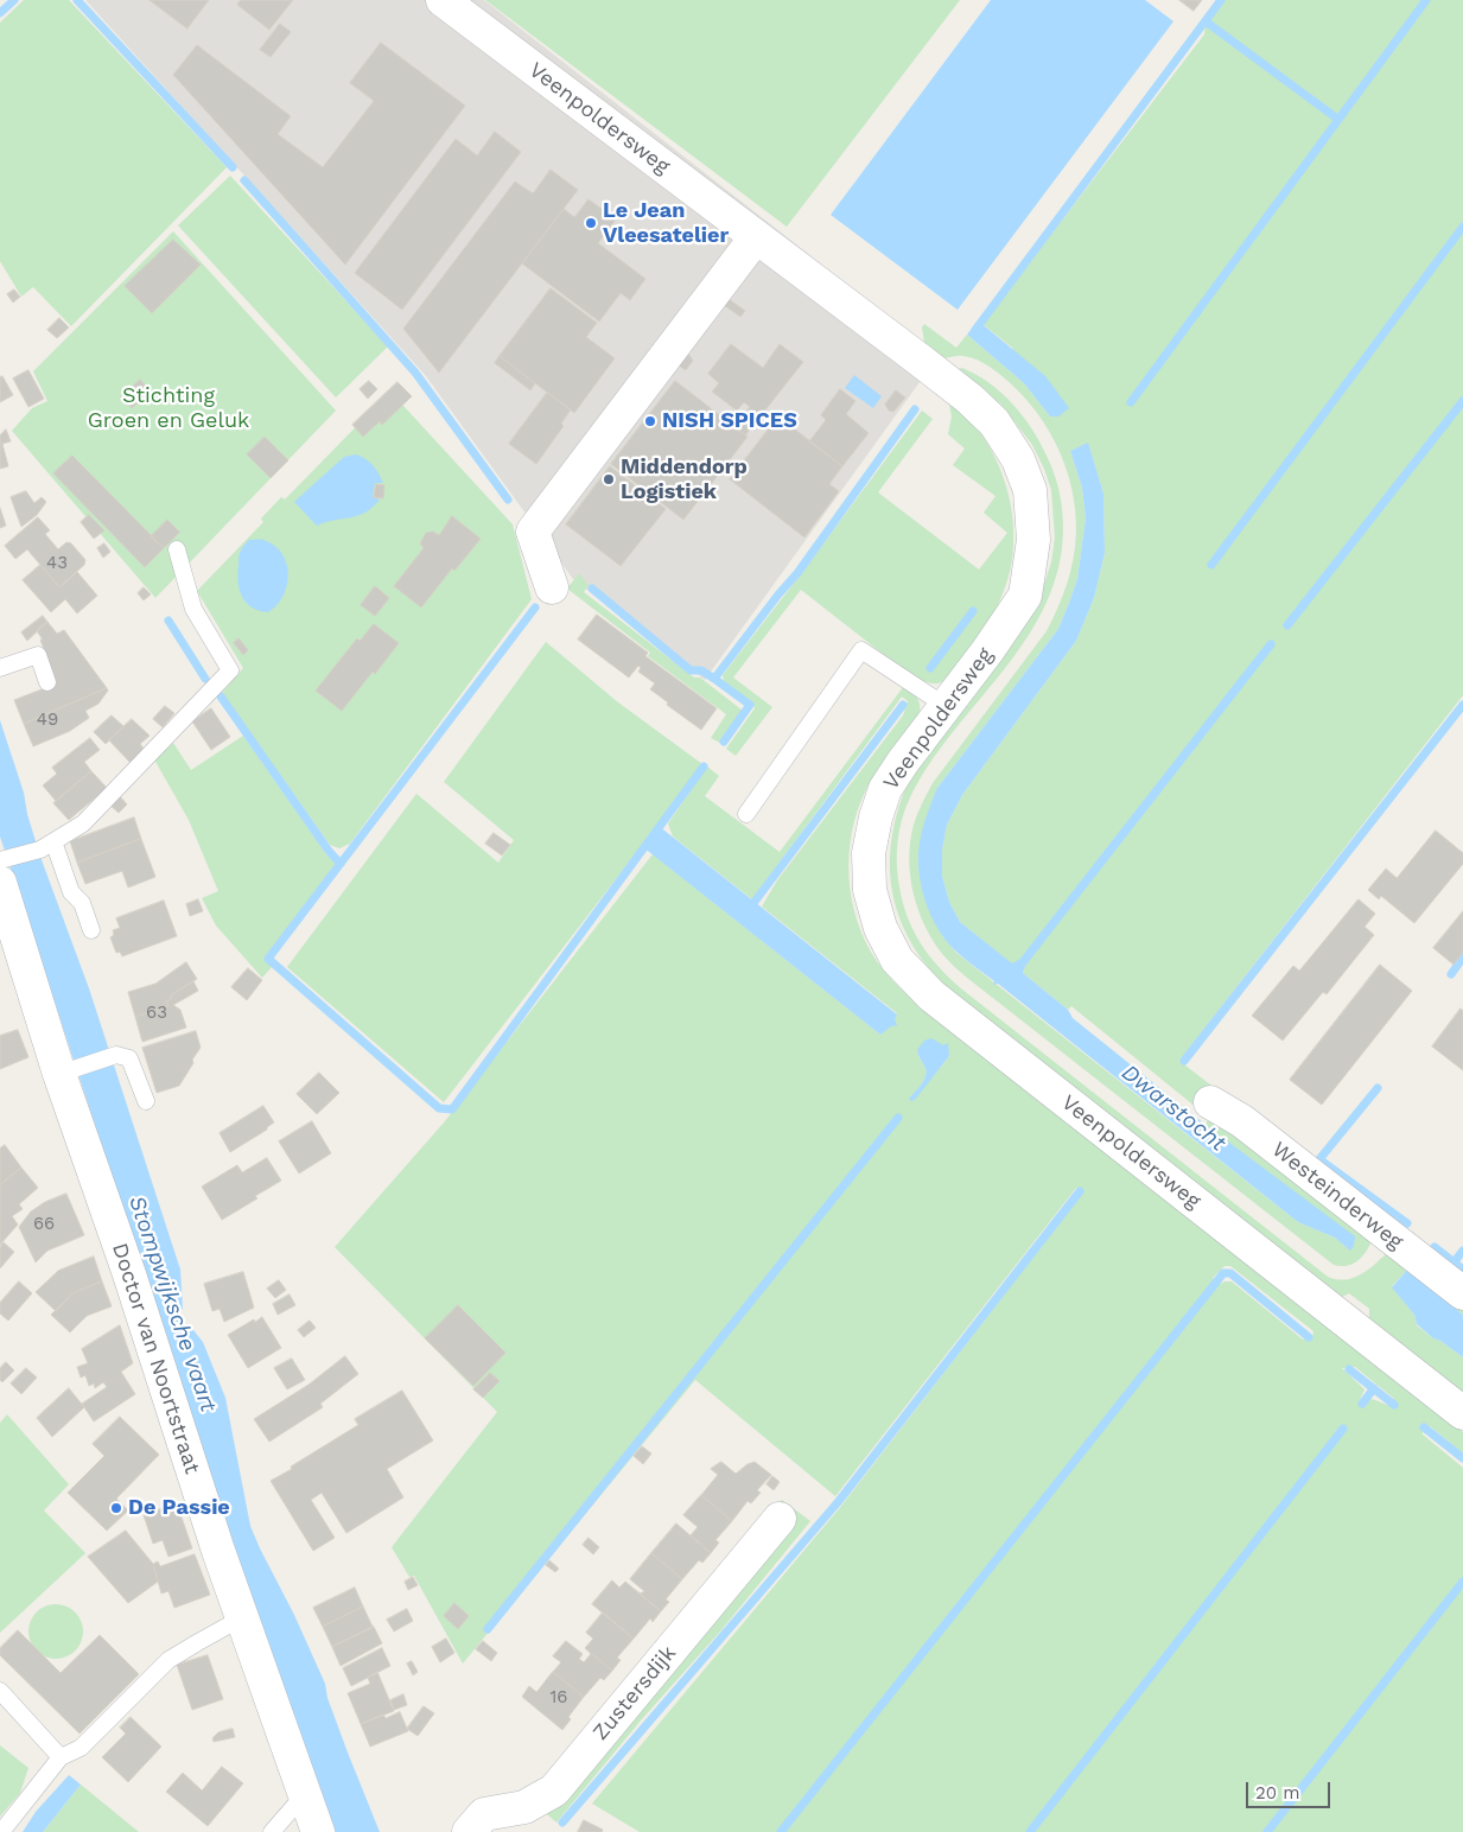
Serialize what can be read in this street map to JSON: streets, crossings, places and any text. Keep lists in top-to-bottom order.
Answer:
{
  "streets": {
    "street": [
      "Veenpoldersweg",
      "Westeinderweg",
      "Doctor van Noortstraat",
      "Zustersdijk"
    ]
  },
  "water": ["Dwarstocht", "Stompwijksche vaart"],
  "parks": ["Stichting Groen en Geluk"],
  "places": [
    "Le Jean Vleesatelier",
    "NISH SPICES",
    "Middendorp Logistiek",
    "De Passie"
  ],
  "house_numbers": [
    "43",
    "49",
    "63",
    "66",
    "16"
  ],
  "scale_bar": "20 m"
}
